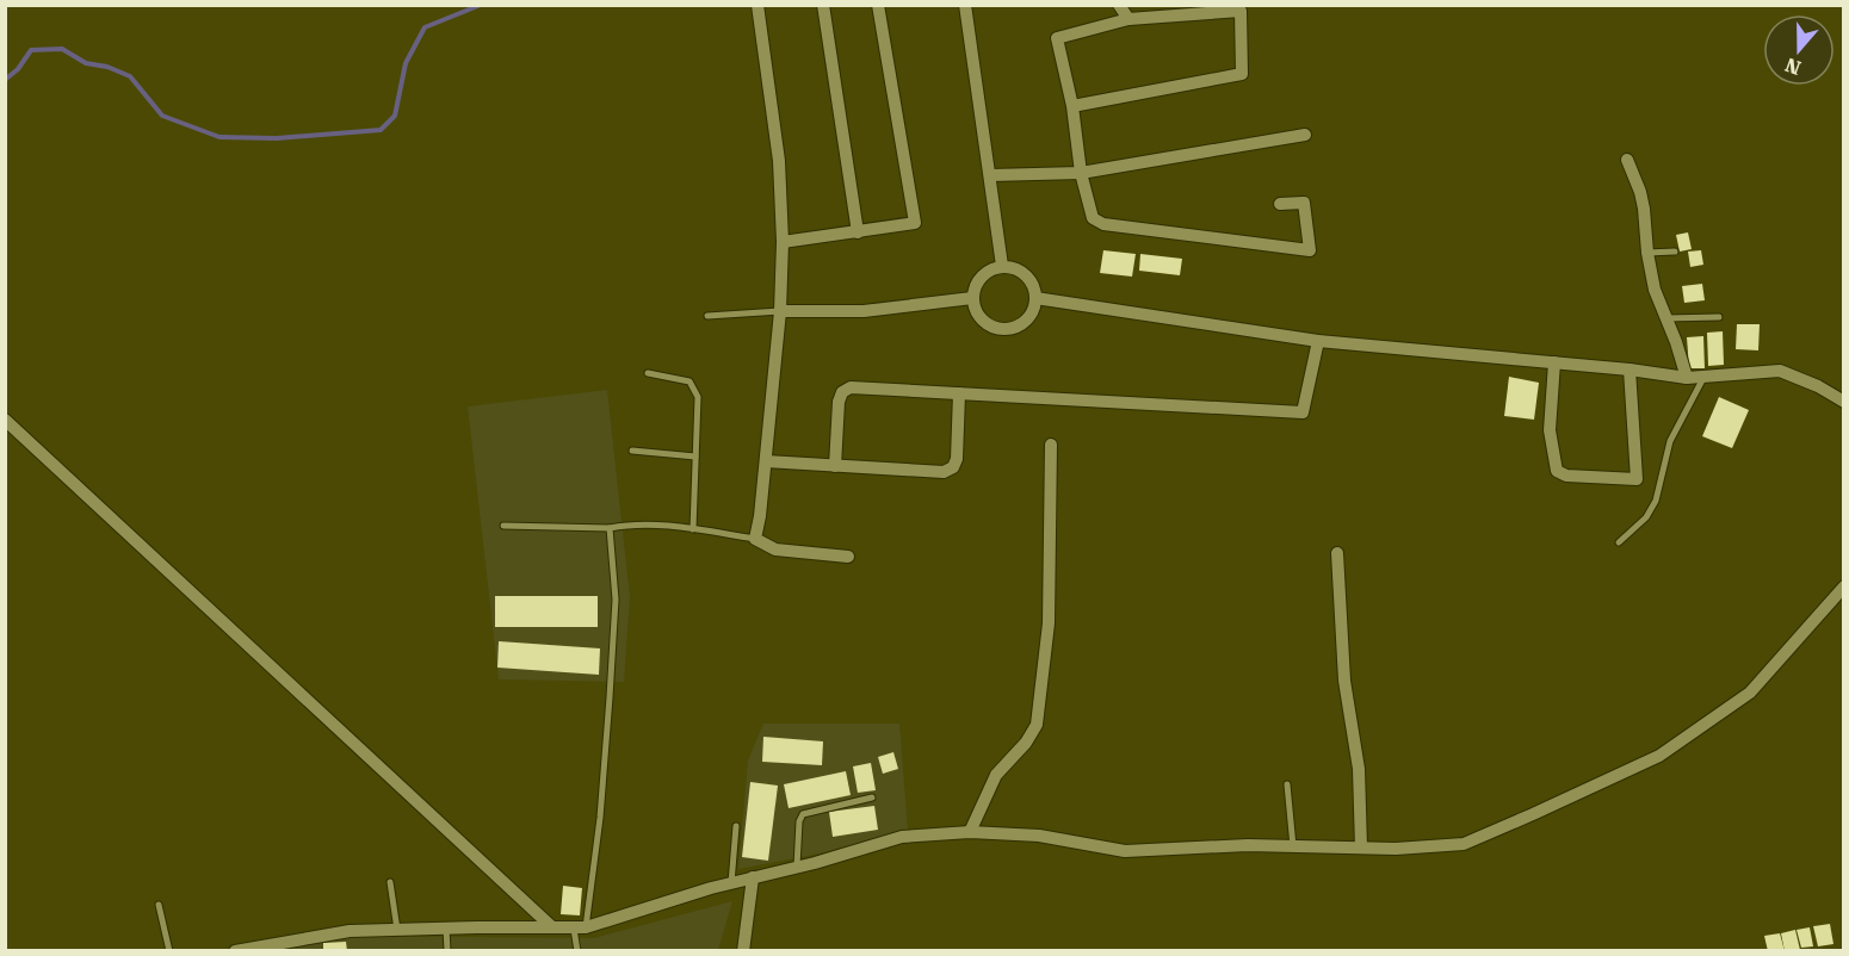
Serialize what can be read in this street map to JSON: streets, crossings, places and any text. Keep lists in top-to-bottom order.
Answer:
{
  "north": "bottom"
}
